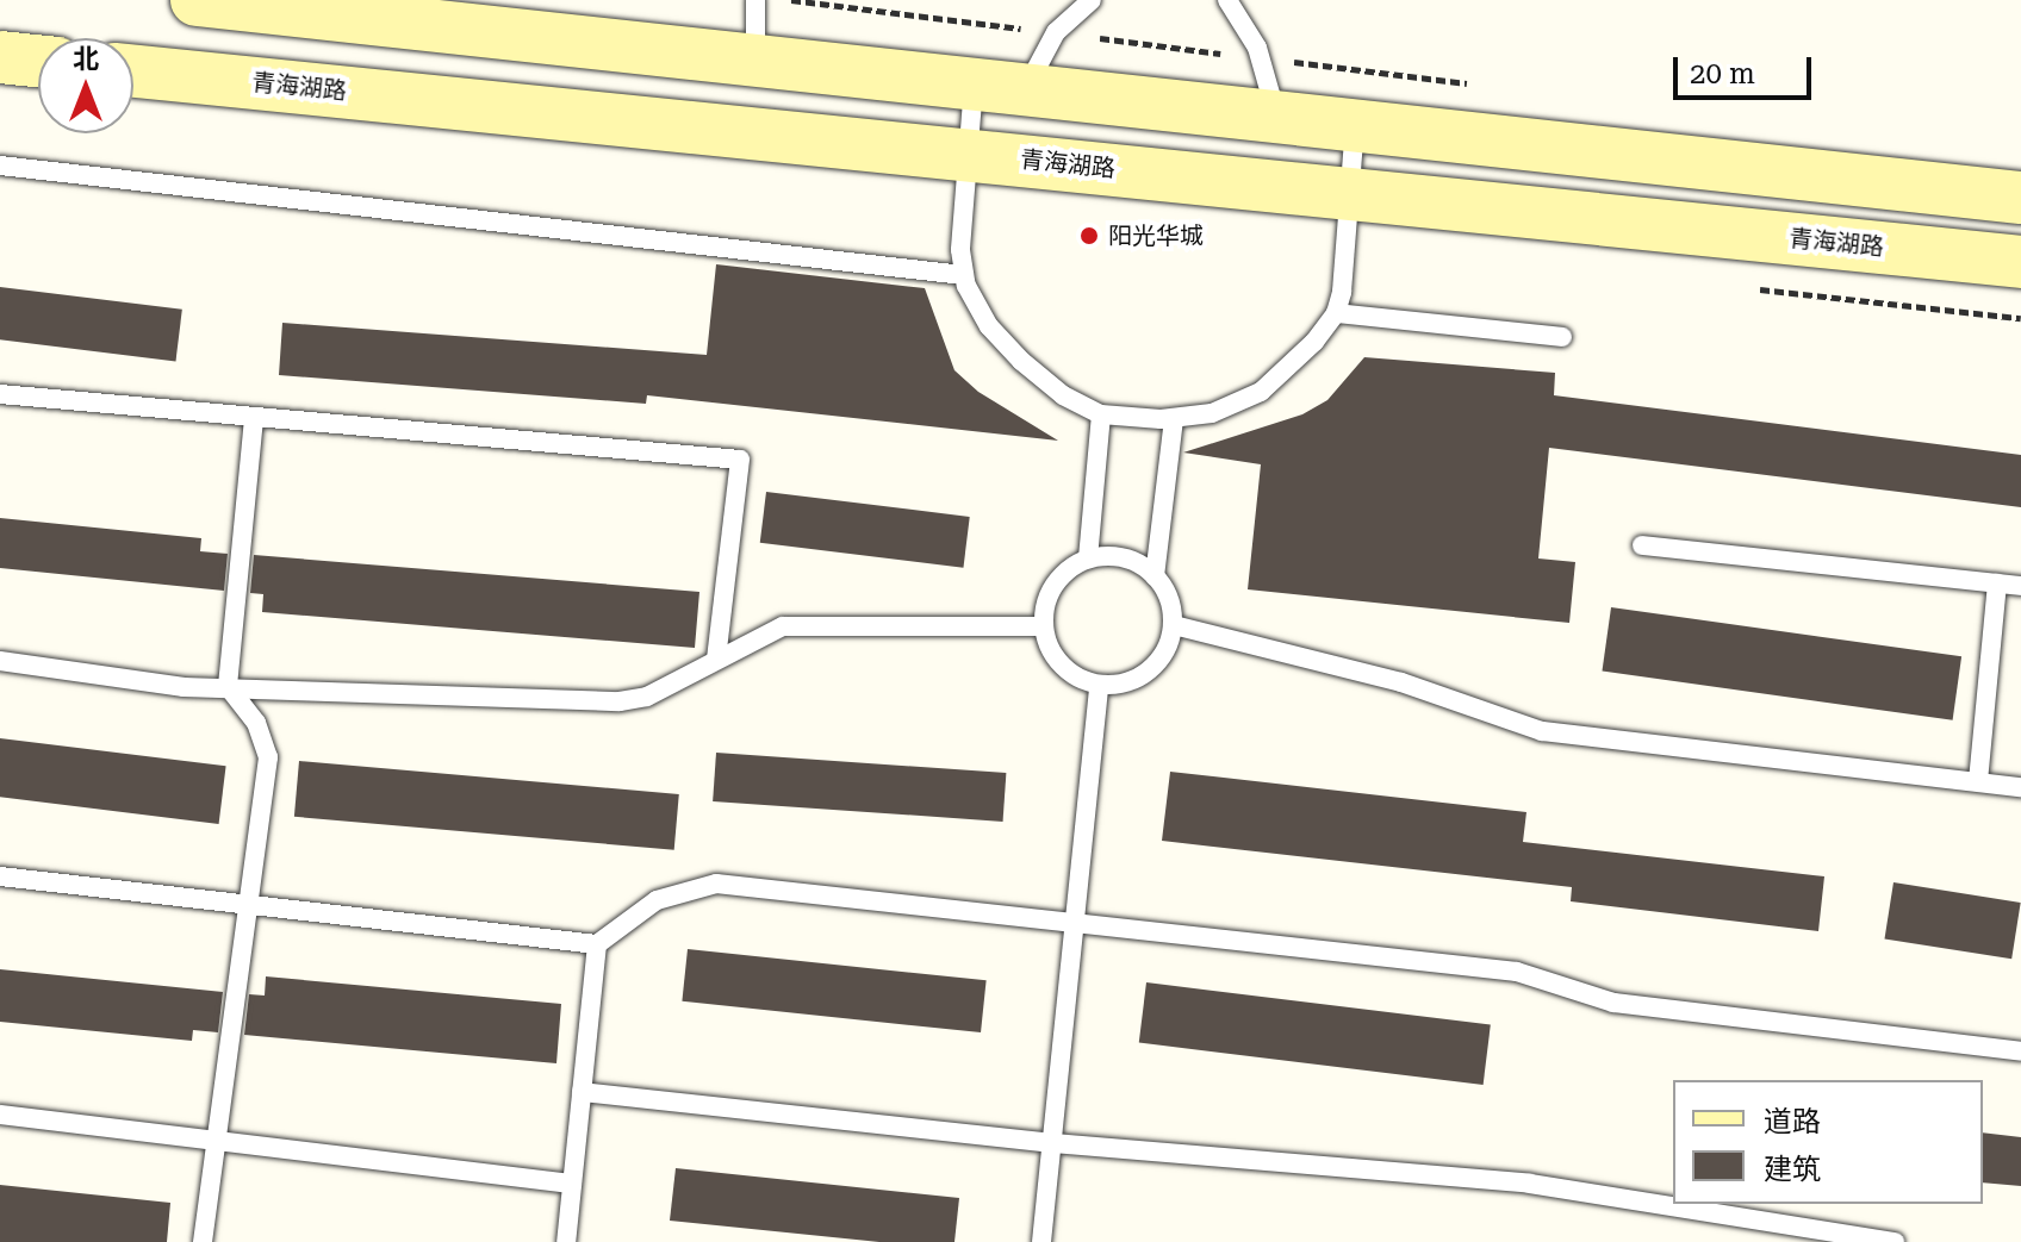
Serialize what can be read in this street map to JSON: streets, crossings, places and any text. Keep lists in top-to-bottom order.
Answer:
{
  "streets": {
    "main road": ["青海湖路"]
  },
  "places": ["阳光华城"],
  "legend": ["道路", "建筑"],
  "scale_bar": "20 m",
  "north": "top"
}
